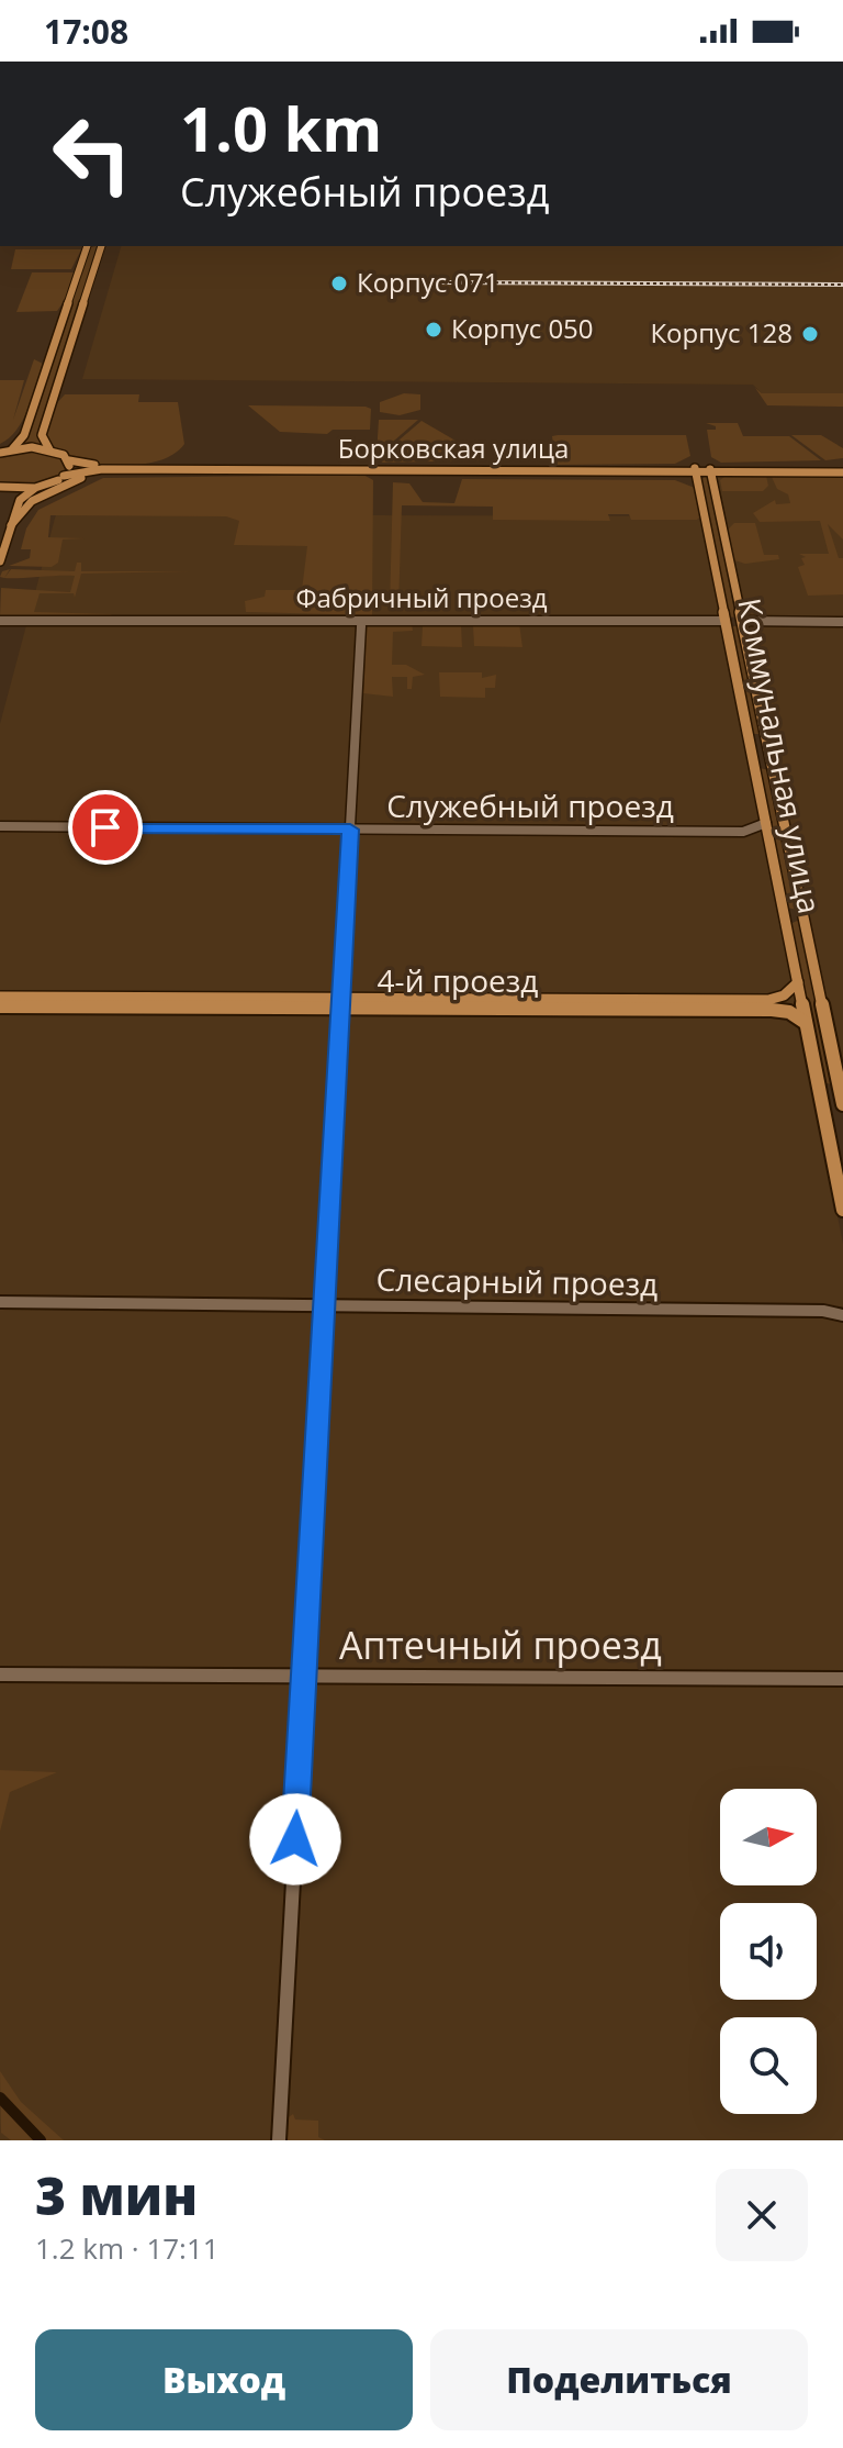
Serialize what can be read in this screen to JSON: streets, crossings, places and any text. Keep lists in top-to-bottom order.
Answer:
{
  "streets": {
    "main road": [
      "Борковская улица",
      "Фабричный проезд",
      "Коммунальная улица",
      "4-й проезд"
    ],
    "street": ["Служебный проезд", "Слесарный проезд", "Аптечный проезд"]
  },
  "crossings": [
    ["Борковская улица", "Коммунальная улица"],
    ["Фабричный проезд", "Коммунальная улица"],
    ["Коммунальная улица", "Служебный проезд"],
    ["Коммунальная улица", "4-й проезд"]
  ],
  "places": ["Корпус 071", "Корпус 050", "Корпус 128"],
  "north": "right",
  "page": {
    "status": "17:08",
    "turn": ["1.0 km", "Служебный проезд"],
    "heading": ["3 мин", "1.2 km · 17:11"],
    "buttons": ["Выход", "Поделиться"]
  }
}
